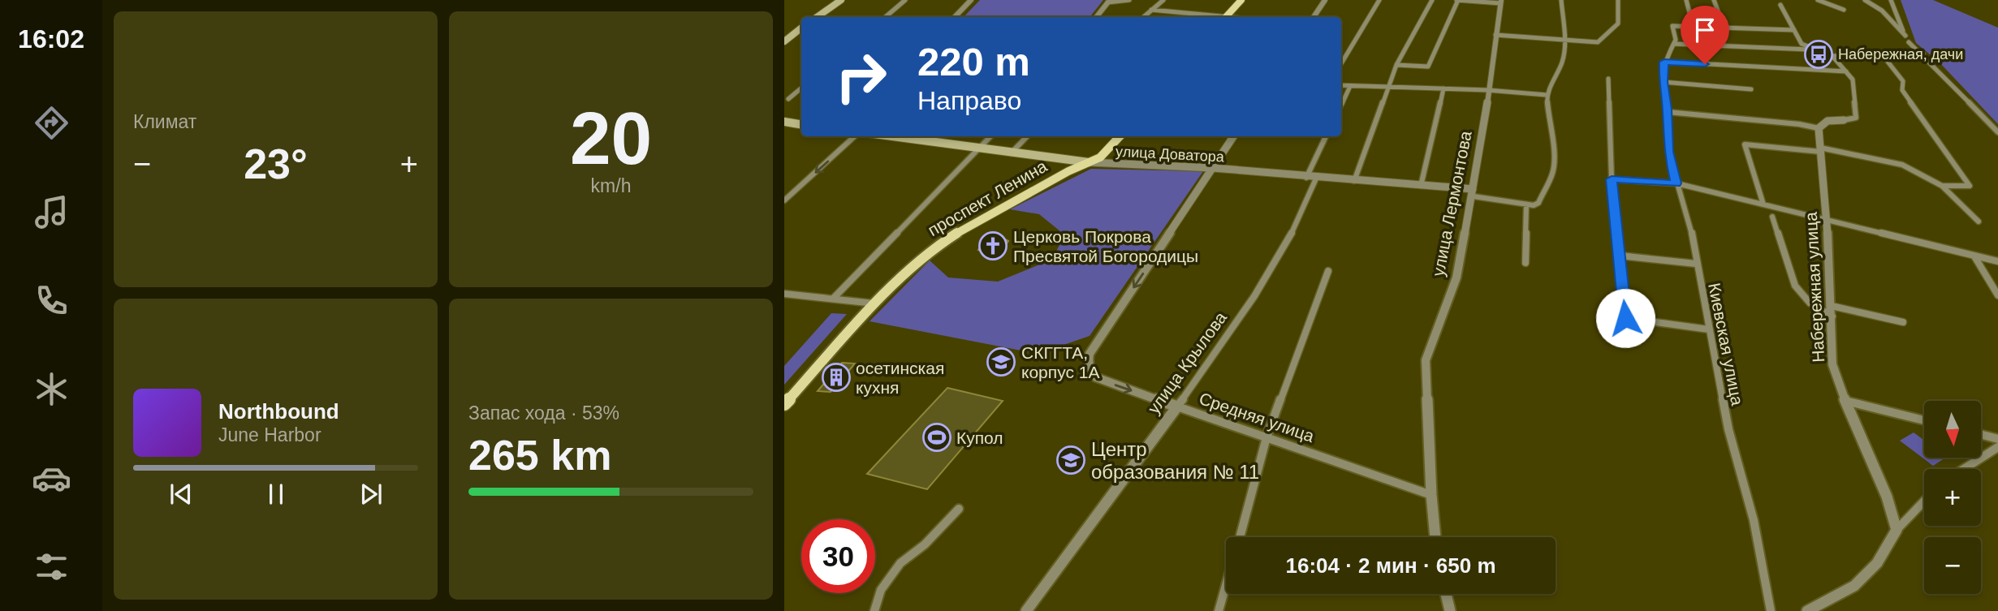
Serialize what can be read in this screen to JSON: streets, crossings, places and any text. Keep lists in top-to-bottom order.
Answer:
{
  "streets": {
    "main road": ["улица Доватора", "проспект Ленина"],
    "street": [
      "улица Лермонтова",
      "Набережная улица",
      "Киевская улица",
      "улица Крылова",
      "Средняя улица"
    ]
  },
  "crossings": [
    ["улица Доватора", "проспект Ленина"],
    ["улица Доватора", "улица Лермонтова"],
    ["улица Доватора", "улица Крылова"],
    ["улица Доватора", "Средняя улица"],
    ["улица Лермонтова", "Средняя улица"],
    ["улица Крылова", "Средняя улица"]
  ],
  "places": {
    "bus stop": ["Набережная, дачи"],
    "church": ["Церковь Покрова Пресвятой Богородицы"],
    "school or university": ["СКГГТА, корпус 1А", "Центр образования № 11"],
    "building": ["осетинская кухня"],
    "sports": ["Купол"]
  },
  "north": "bottom",
  "page": {
    "tabs": "16:02",
    "tile": [
      "Климат",
      ["20", "km/h"],
      ["Запас хода · 53%", "265 km"]
    ],
    "turn": ["220 m", "Направо"],
    "heat": ["−", "23°", "+"],
    "song": ["Northbound", "June Harbor"],
    "map_buttons": ["+", "−"],
    "limit": "30",
    "trip": "16:04 · 2 мин · 650 m"
  }
}
